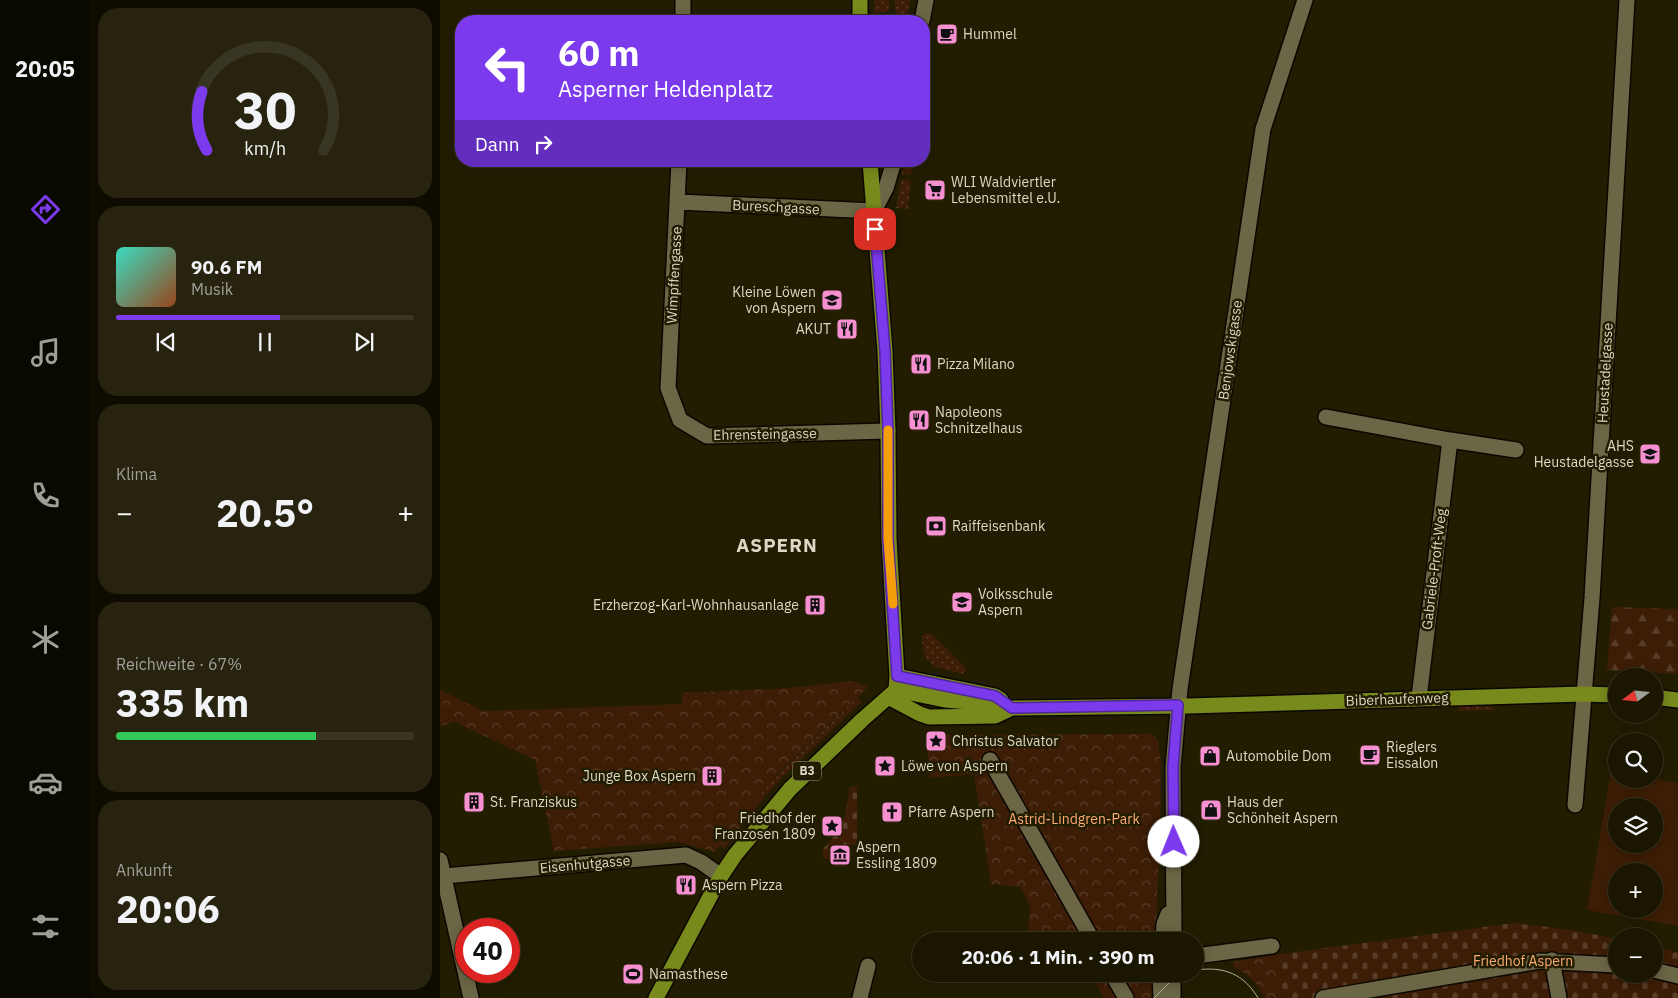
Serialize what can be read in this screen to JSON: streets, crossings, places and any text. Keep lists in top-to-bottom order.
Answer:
{
  "streets": {
    "main road": ["Biberhaufenweg", "B3"],
    "street": [
      "Bureschgasse",
      "Wimpffengasse",
      "Benjowskigasse",
      "Heustadelgasse",
      "Ehrensteingasse",
      "Gabriele-Proft-Weg",
      "Eisenhutgasse"
    ]
  },
  "crossings": [
    ["Bureschgasse", "Wimpffengasse"],
    ["Wimpffengasse", "Ehrensteingasse"],
    ["Benjowskigasse", "Biberhaufenweg"],
    ["Heustadelgasse", "Biberhaufenweg"],
    ["Gabriele-Proft-Weg", "Biberhaufenweg"],
    ["Biberhaufenweg", "B3"],
    ["B3", "Eisenhutgasse"]
  ],
  "districts": ["ASPERN"],
  "parks": ["Astrid-Lindgren-Park", "Friedhof Aspern"],
  "places": {
    "cafe": ["Hummel", "Rieglers Eissalon"],
    "supermarket": ["WLI Waldviertler Lebensmittel e.U."],
    "school or university": ["Kleine Löwen von Aspern", "AHS Heustadelgasse", "Volksschule Aspern"],
    "restaurant": [
      "AKUT",
      "Pizza Milano",
      "Napoleons Schnitzelhaus",
      "Aspern Pizza"
    ],
    "bank": ["Raiffeisenbank"],
    "building": ["Erzherzog-Karl-Wohnhausanlage", "Junge Box Aspern", "St. Franziskus"],
    "place": ["Christus Salvator", "Löwe von Aspern", "Friedhof der Franzosen 1809"],
    "shop": ["Automobile Dom", "Haus der Schönheit Aspern"],
    "church": ["Pfarre Aspern"],
    "museum": ["Aspern Essling 1809"],
    "sports": ["Namasthese"]
  },
  "north": "left",
  "page": {
    "tabs": "20:05",
    "turn": ["60 m", "Asperner Heldenplatz"],
    "then": "Dann",
    "song": ["90.6 FM", "Musik"],
    "tile": [
      "Klima",
      ["Reichweite · 67%", "335 km"],
      ["Ankunft", "20:06"]
    ],
    "heat": ["−", "20.5°", "+"],
    "map_buttons": ["+", "−"],
    "limit": "40",
    "trip": "20:06 · 1 Min. · 390 m",
    "gauge": ["30", "km/h"]
  }
}
